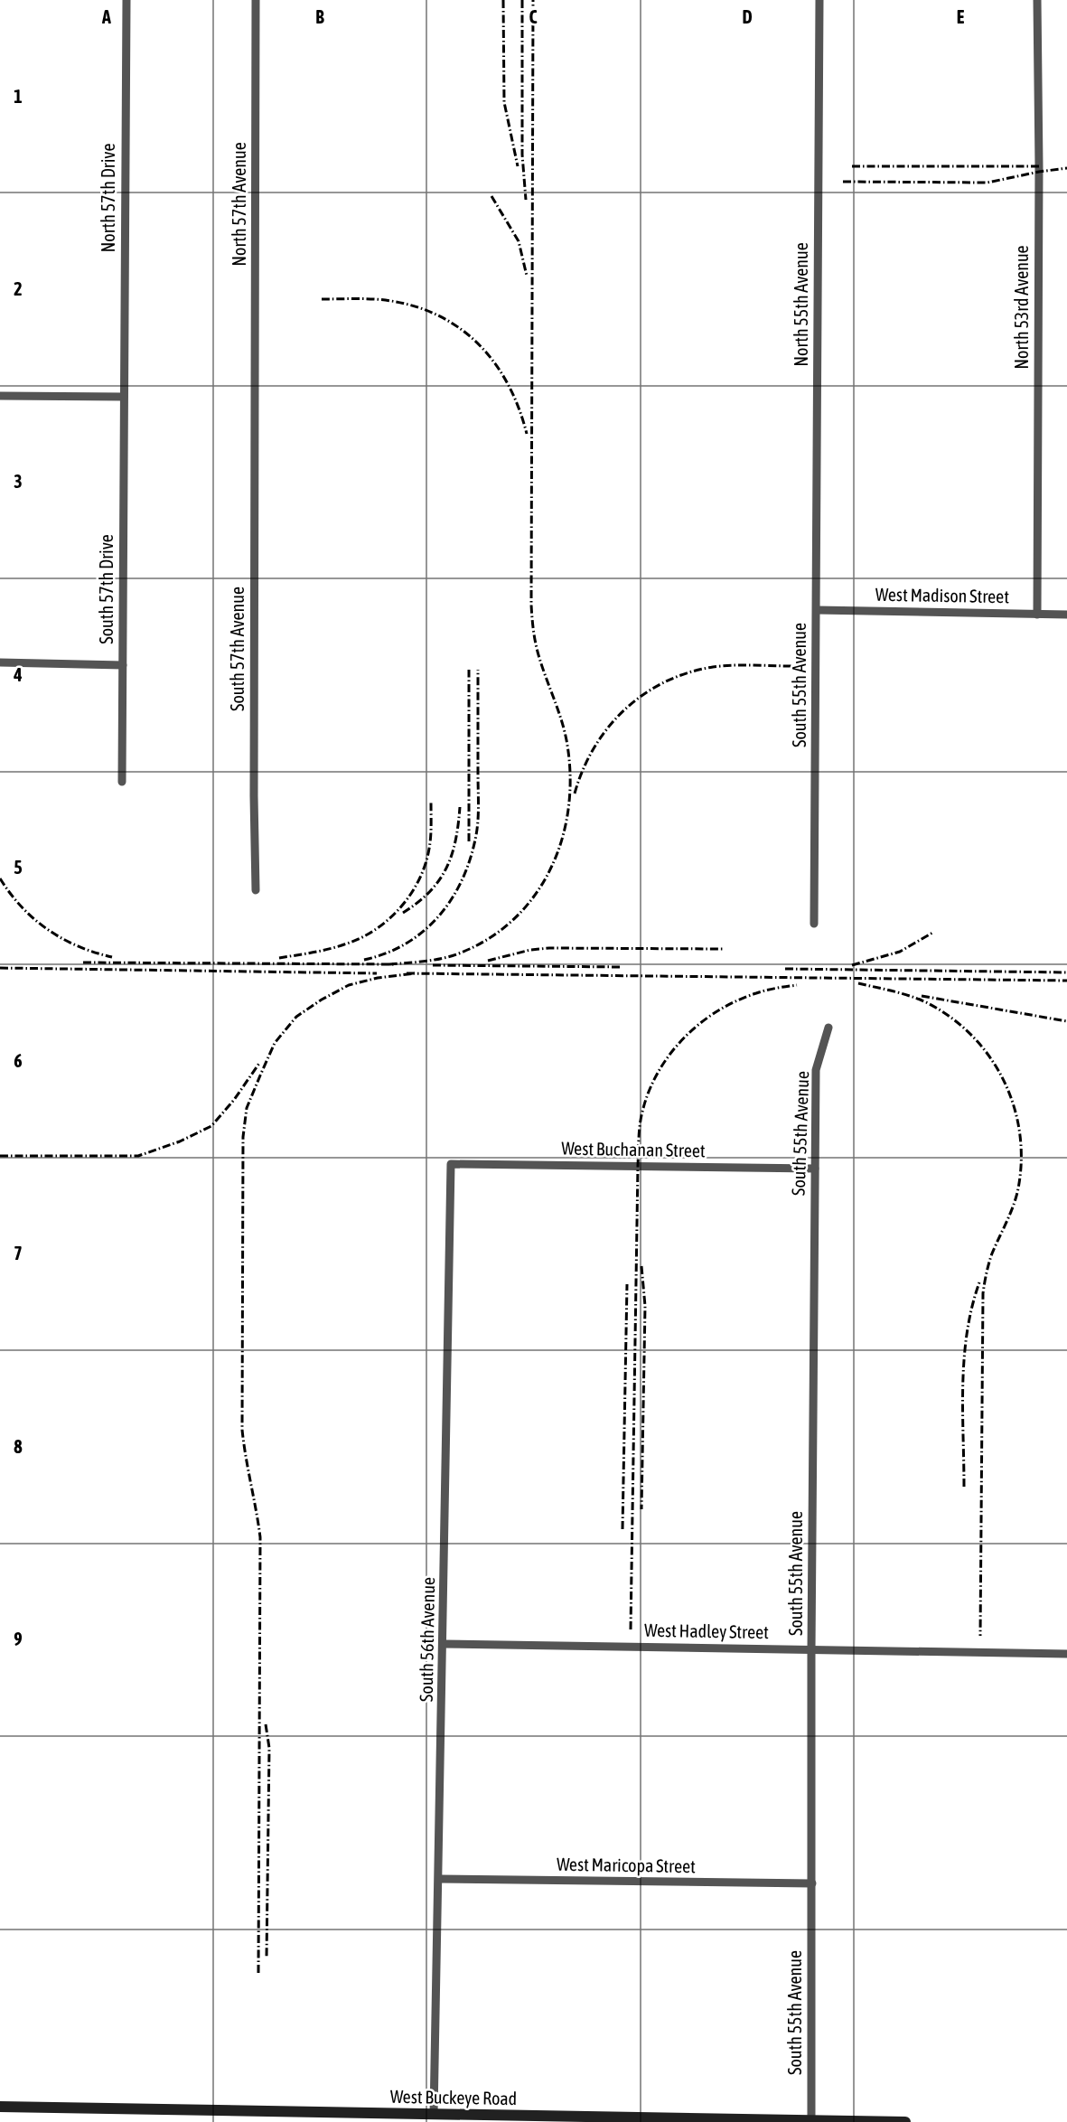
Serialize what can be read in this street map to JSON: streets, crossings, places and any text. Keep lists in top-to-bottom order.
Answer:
{
  "streets": {
    "main road": ["West Buckeye Road"],
    "street": [
      "North 57th Drive",
      "North 57th Avenue",
      "North 55th Avenue",
      "North 53rd Avenue",
      "South 57th Drive",
      "West Madison Street",
      "South 57th Avenue",
      "South 55th Avenue",
      "West Buchanan Street",
      "West Hadley Street",
      "South 56th Avenue",
      "West Maricopa Street"
    ]
  },
  "crossings": [
    ["North 57th Drive", "South 57th Drive"],
    ["North 57th Avenue", "South 57th Avenue"],
    ["North 55th Avenue", "West Madison Street"],
    ["North 55th Avenue", "South 55th Avenue"],
    ["North 53rd Avenue", "West Madison Street"],
    ["West Madison Street", "South 55th Avenue"],
    ["South 55th Avenue", "West Buchanan Street"],
    ["South 55th Avenue", "West Hadley Street"],
    ["South 55th Avenue", "West Maricopa Street"],
    ["South 55th Avenue", "West Buckeye Road"],
    ["West Buchanan Street", "South 56th Avenue"],
    ["West Hadley Street", "South 56th Avenue"],
    ["South 56th Avenue", "West Maricopa Street"],
    ["South 56th Avenue", "West Buckeye Road"]
  ],
  "grid": {
    "columns": [
      "A",
      "B",
      "C",
      "D",
      "E"
    ],
    "rows": [
      "1",
      "2",
      "3",
      "4",
      "5",
      "6",
      "7",
      "8",
      "9"
    ]
  }
}
